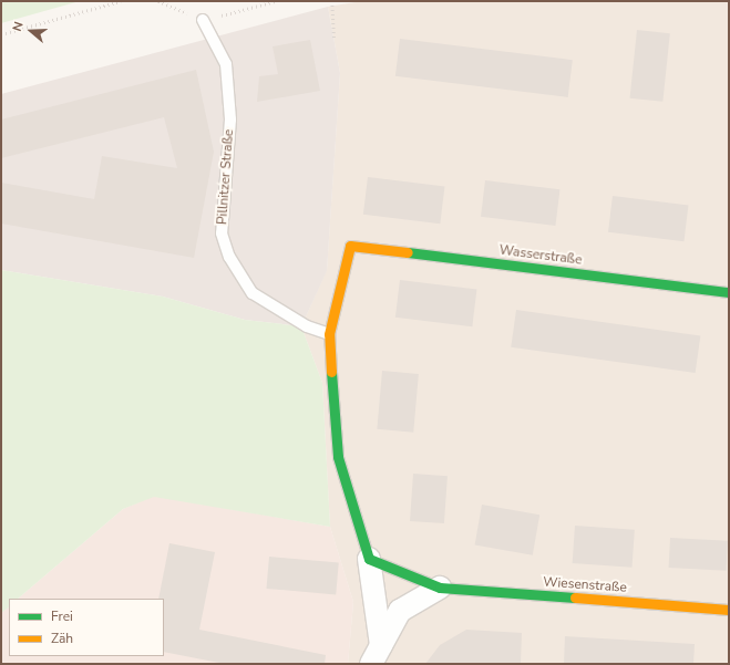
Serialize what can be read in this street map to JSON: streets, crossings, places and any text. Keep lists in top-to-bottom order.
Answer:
{
  "streets": {
    "street": ["Wasserstraße", "Wiesenstraße"],
    "lane": ["Pillnitzer Straße"]
  },
  "crossings": [
    ["Pillnitzer Straße", "Wasserstraße"]
  ],
  "legend": ["Frei", "Zäh"],
  "north": "left"
}
